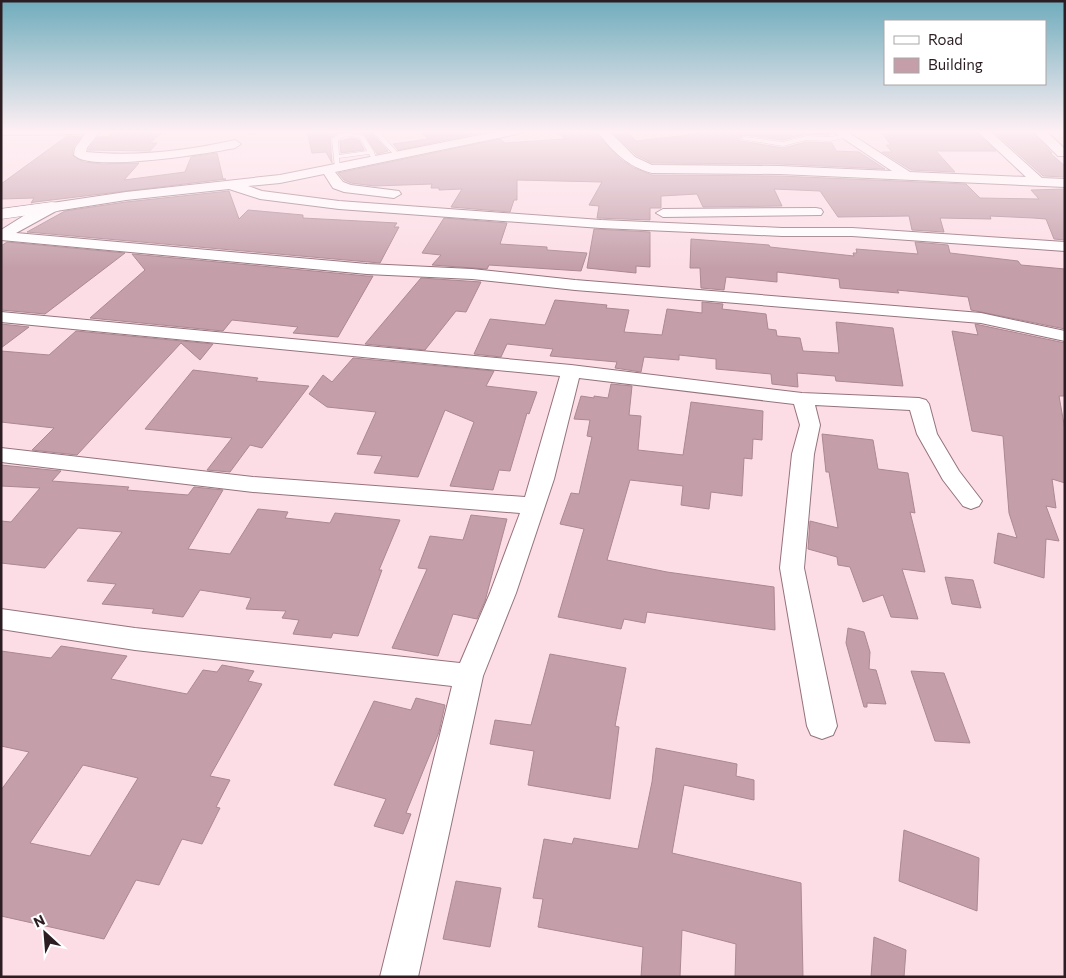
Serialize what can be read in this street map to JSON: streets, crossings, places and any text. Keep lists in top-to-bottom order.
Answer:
{
  "legend": ["Road", "Building"],
  "north": "top left"
}
